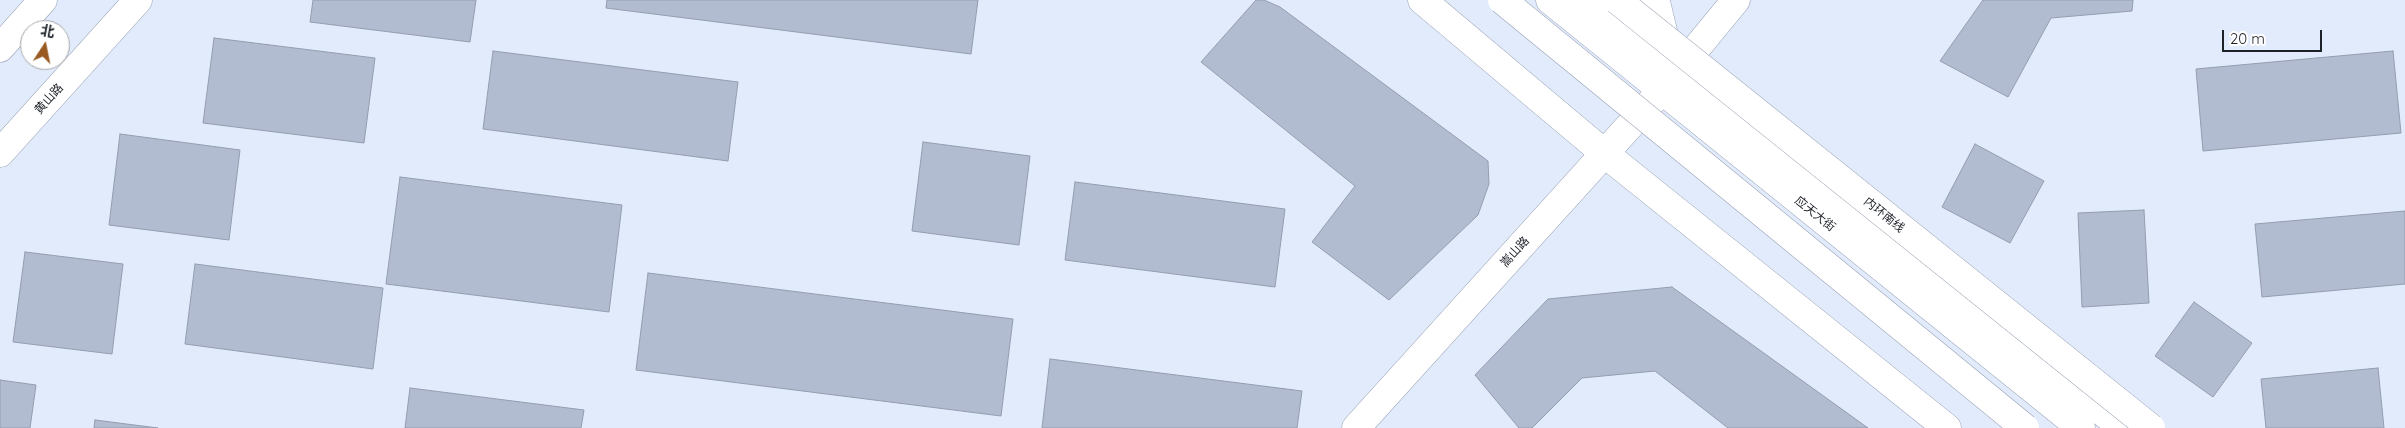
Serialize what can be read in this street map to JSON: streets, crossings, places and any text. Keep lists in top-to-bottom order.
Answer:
{
  "streets": {
    "main road": [
      "黄山路",
      "应天大街",
      "内环南线",
      "嵩山路"
    ]
  },
  "crossings": [
    ["应天大街", "嵩山路"]
  ],
  "scale_bar": "20 m",
  "north": "top"
}
